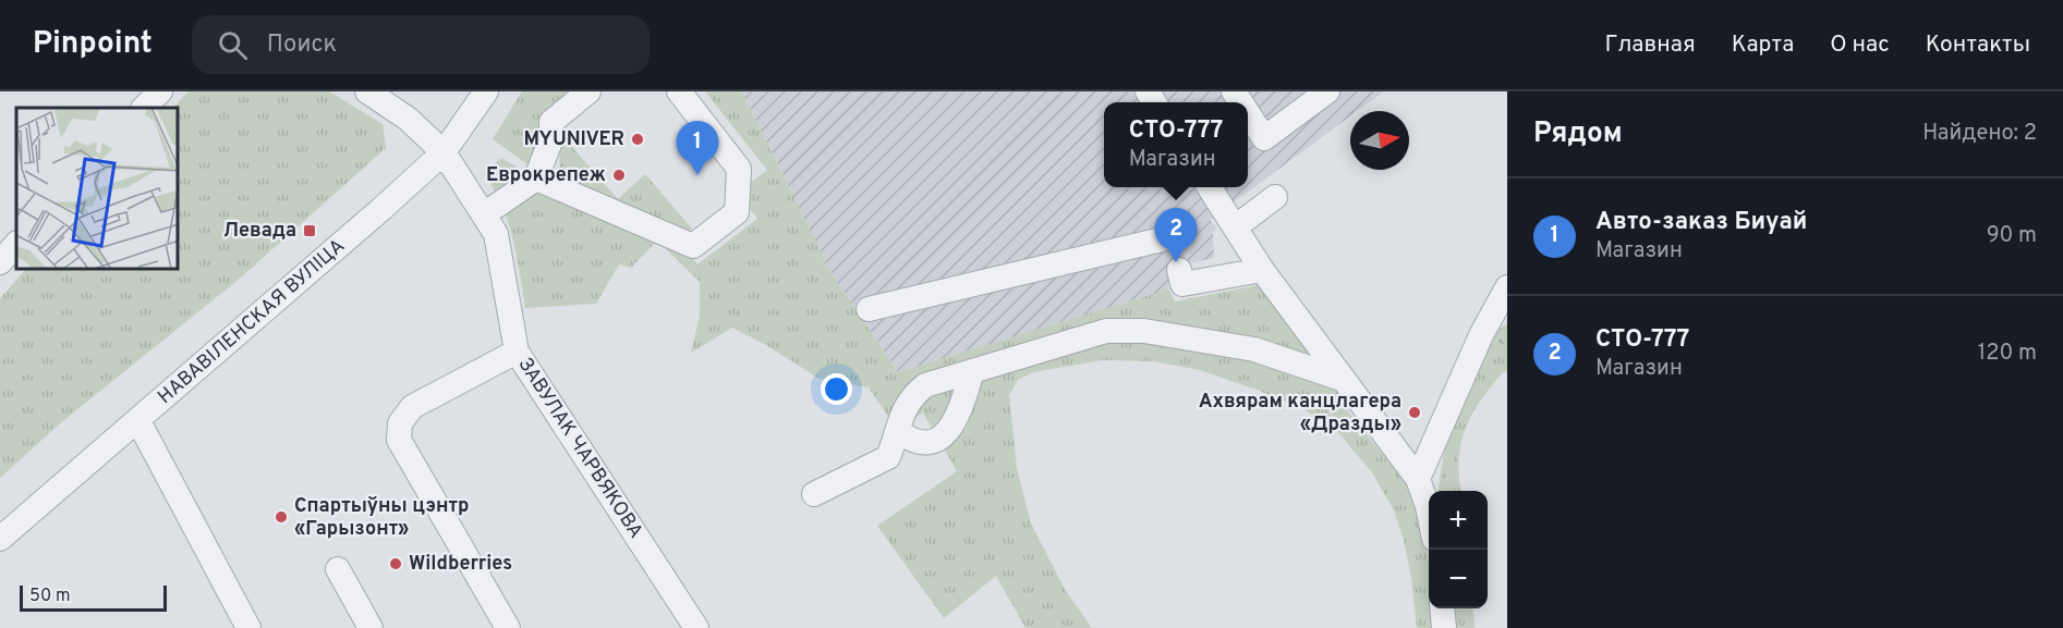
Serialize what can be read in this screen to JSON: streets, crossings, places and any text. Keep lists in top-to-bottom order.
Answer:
{
  "streets": {
    "street": ["НАВАВІЛЕНСКАЯ ВУЛІЦА", "ЗАВУЛАК ЧАРВЯКОВА"]
  },
  "crossings": [
    ["НАВАВІЛЕНСКАЯ ВУЛІЦА", "ЗАВУЛАК ЧАРВЯКОВА"]
  ],
  "places": {
    "other": [
      "MYUNIVER",
      "Еврокрепеж",
      "Ахвярам канцлагера «Дразды»",
      "Спартыўны цэнтр «Гарызонт»",
      "Wildberries"
    ],
    "transit": ["Левада"]
  },
  "scale_bar": "50 m",
  "north": "right",
  "page": {
    "header": "Pinpoint",
    "search": "Поиск",
    "nav": [
      "Главная",
      "Карта",
      "О нас",
      "Контакты"
    ],
    "heading": ["Рядом", "Найдено: 2"],
    "popup": ["СТО-777", "Магазин"],
    "pins": ["1", "2"],
    "list": [
      {
        "mark": "1",
        "name": "Авто-заказ Биуай",
        "note": "Магазин",
        "value": "90 m"
      },
      {
        "mark": "2",
        "name": "СТО-777",
        "note": "Магазин",
        "value": "120 m"
      }
    ],
    "map_buttons": ["+", "−"],
    "scale": "50 m"
  }
}
